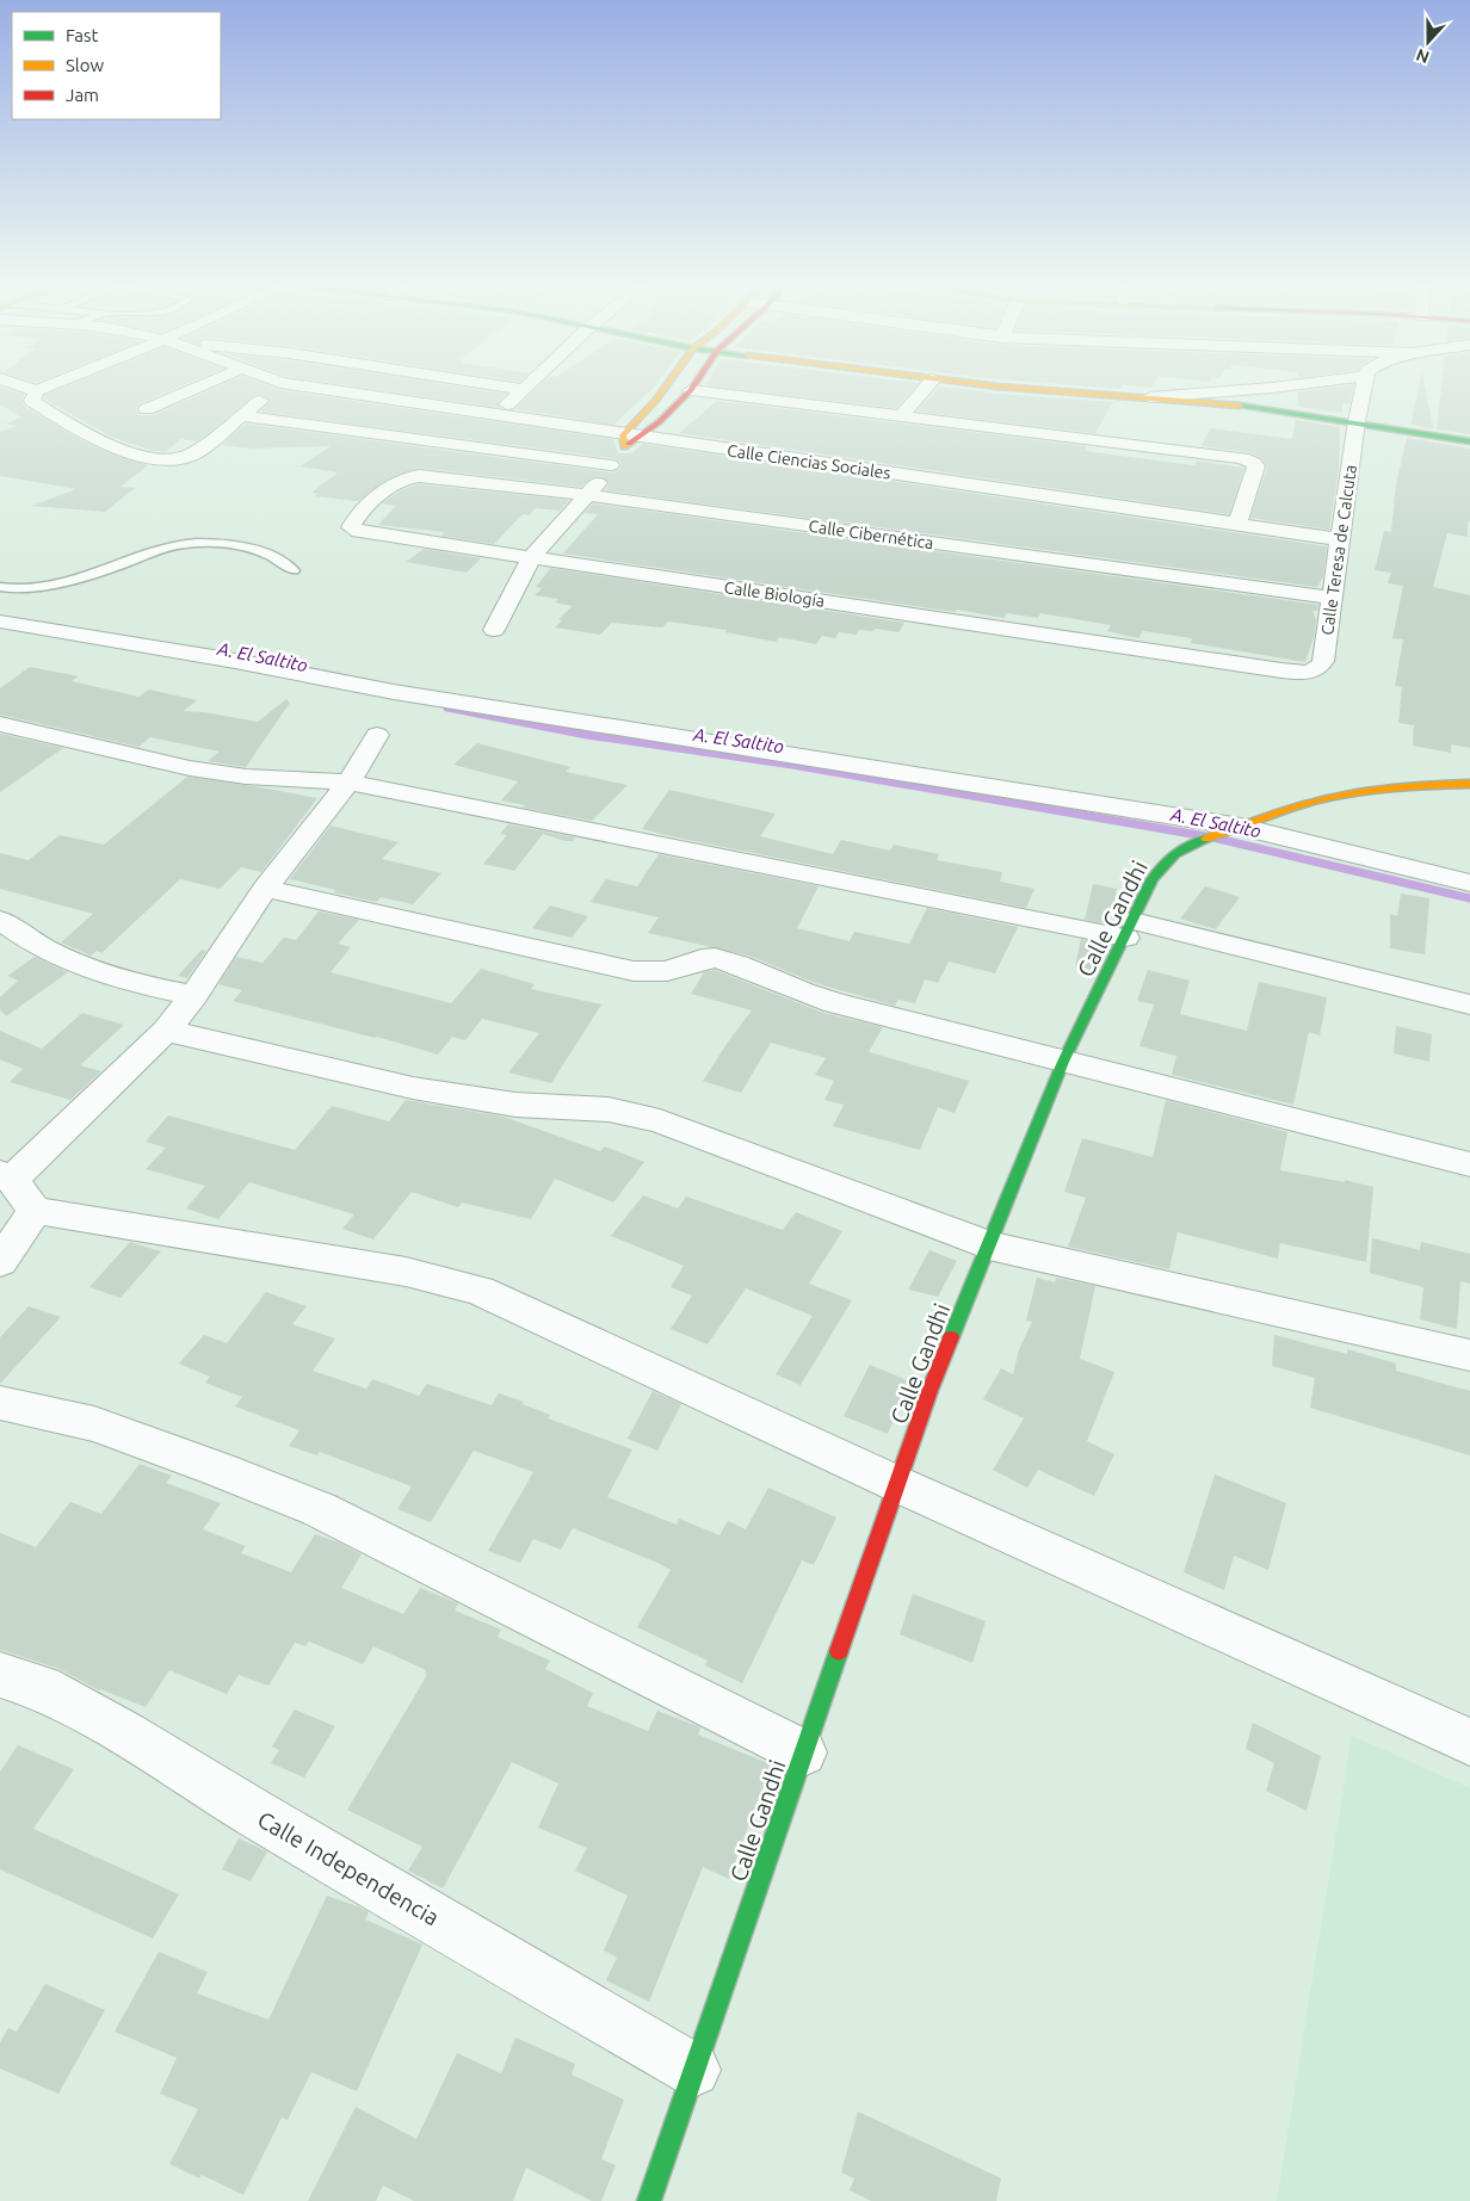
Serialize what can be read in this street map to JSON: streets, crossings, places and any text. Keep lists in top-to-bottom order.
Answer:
{
  "streets": {
    "street": [
      "Calle Ciencias Sociales",
      "Calle Cibernética",
      "Calle Teresa de Calcuta",
      "Calle Biología",
      "Calle Gandhi",
      "Calle Independencia"
    ]
  },
  "crossings": [
    ["Calle Ciencias Sociales", "Calle Teresa de Calcuta"],
    ["Calle Cibernética", "Calle Teresa de Calcuta"],
    ["Calle Cibernética", "Calle Biología"],
    ["Calle Teresa de Calcuta", "Calle Biología"],
    ["Calle Gandhi", "Calle Independencia"]
  ],
  "water": ["A. El Saltito"],
  "legend": ["Fast", "Slow", "Jam"],
  "north": "bottom"
}
